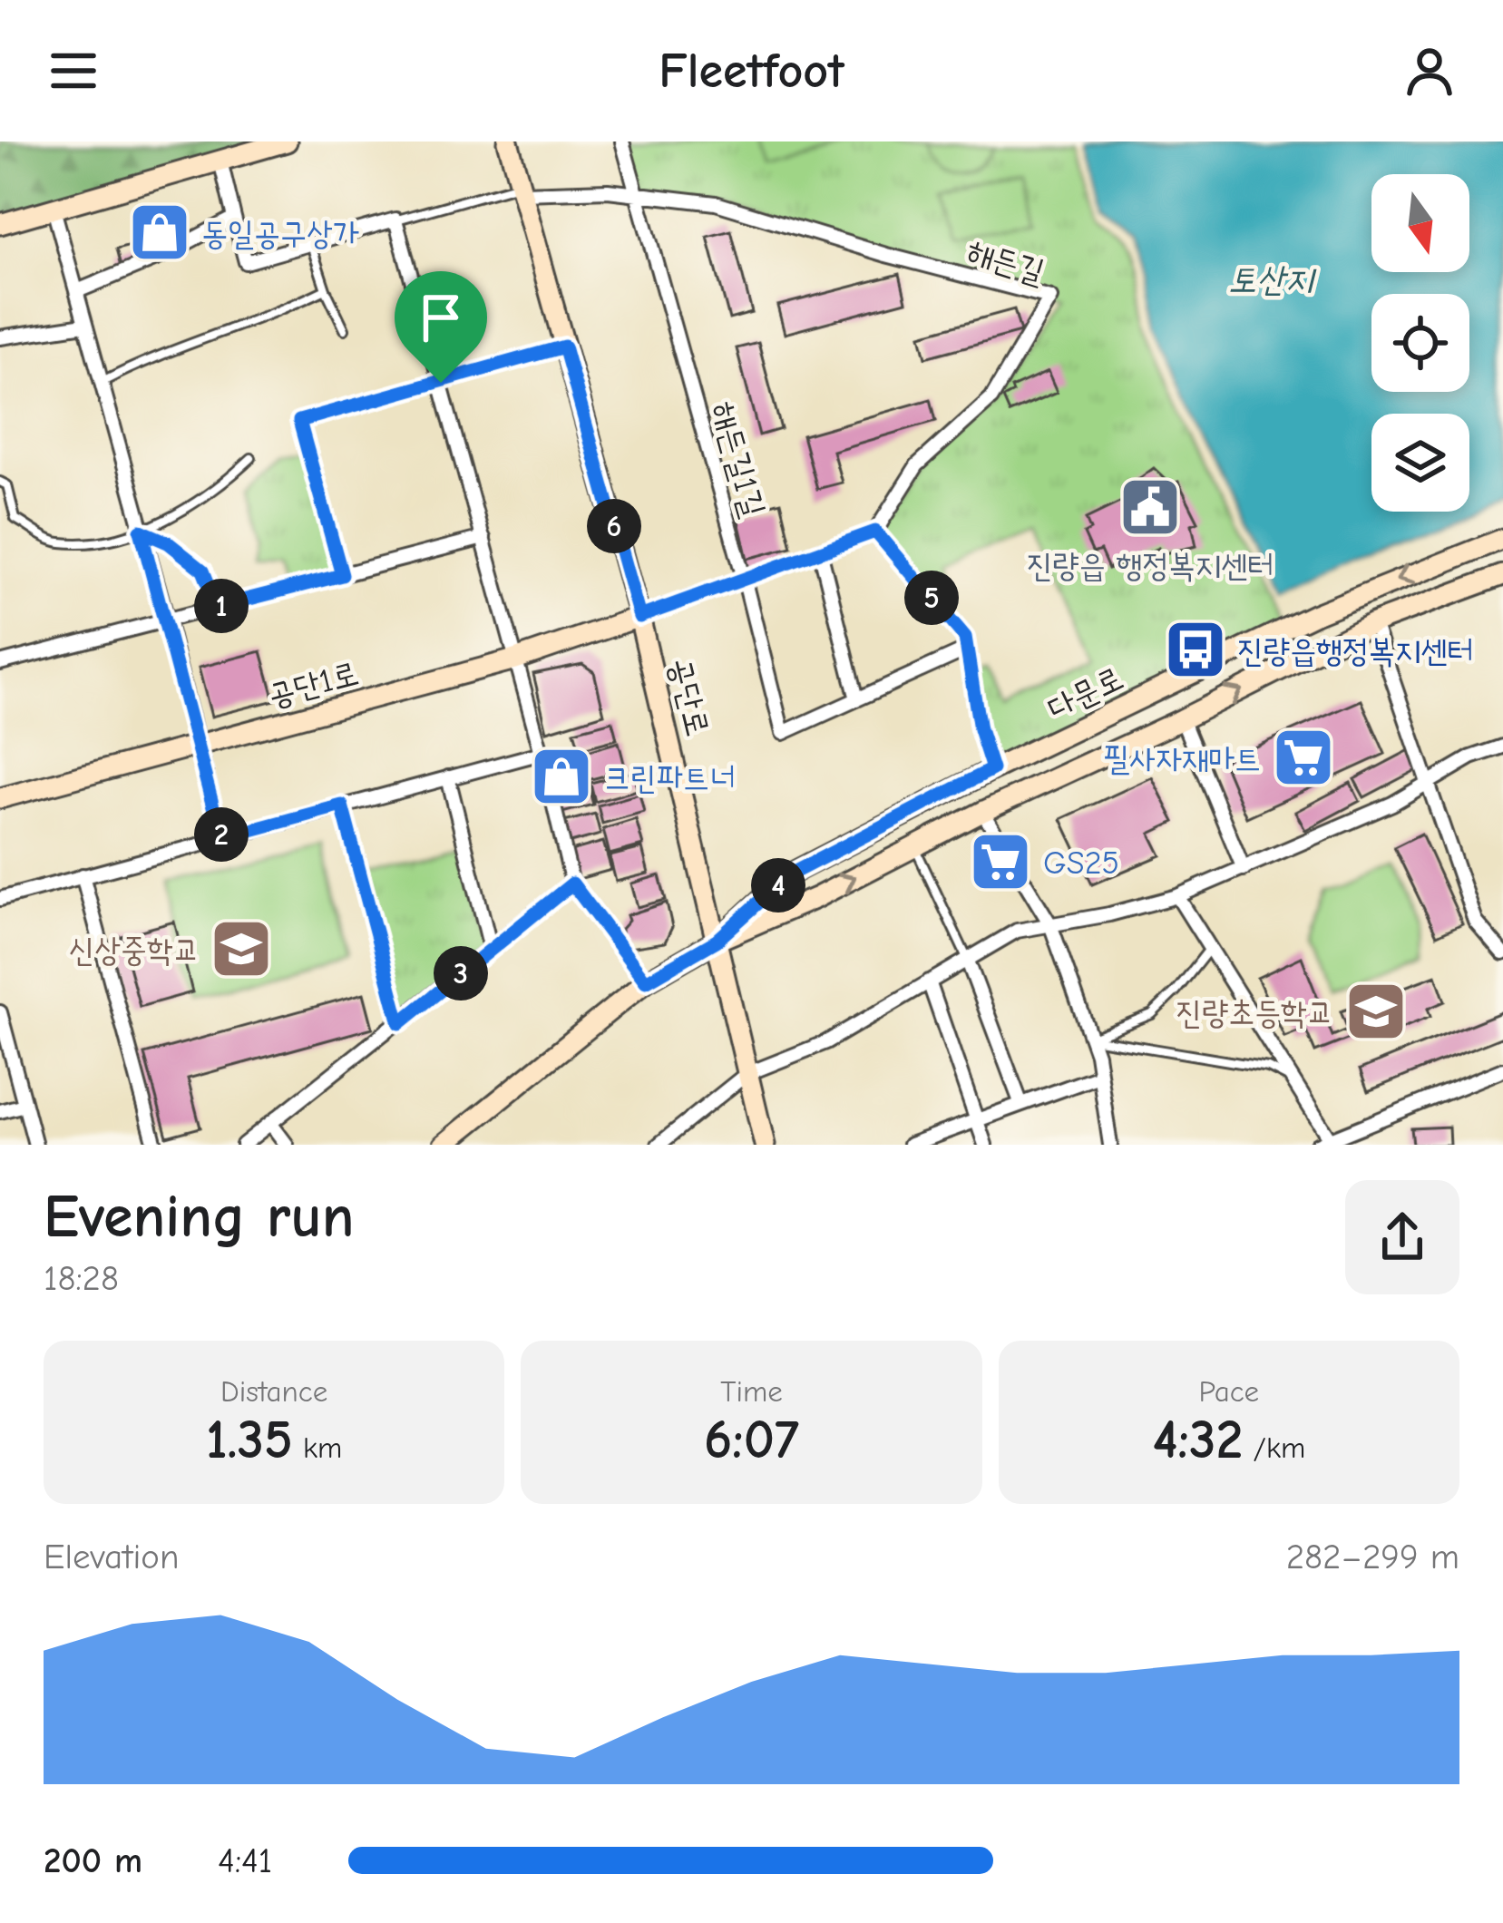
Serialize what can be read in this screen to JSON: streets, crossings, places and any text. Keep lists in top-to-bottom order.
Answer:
{
  "streets": {
    "main road": ["공단1로", "다문로", "공단로"],
    "street": ["해든길", "해든길1길"]
  },
  "crossings": [
    ["해든길", "해든길1길"],
    ["해든길", "공단로"],
    ["공단1로", "공단로"],
    ["다문로", "공단로"]
  ],
  "water": ["토산지"],
  "places": {
    "shop": ["동일공구상가", "크린파트너"],
    "public building": ["진량읍 행정복지센터"],
    "bus stop": ["진량읍행정복지센터"],
    "supermarket": ["필사자재마트", "GS25"],
    "school or university": ["신상중학교", "진량초등학교"]
  },
  "north": "bottom",
  "page": {
    "header": "Fleetfoot",
    "pins": [
      "6",
      "5",
      "1",
      "2",
      "4",
      "3"
    ],
    "heading": ["Evening run", "18:28"],
    "stats": [
      ["Distance", "1.35 km"],
      ["Time", "6:07"],
      ["Pace", "4:32 /km"]
    ],
    "chart": ["Elevation", "282–299 m"],
    "list": [
      {
        "name": "200 m",
        "note": "4:41"
      }
    ]
  }
}
